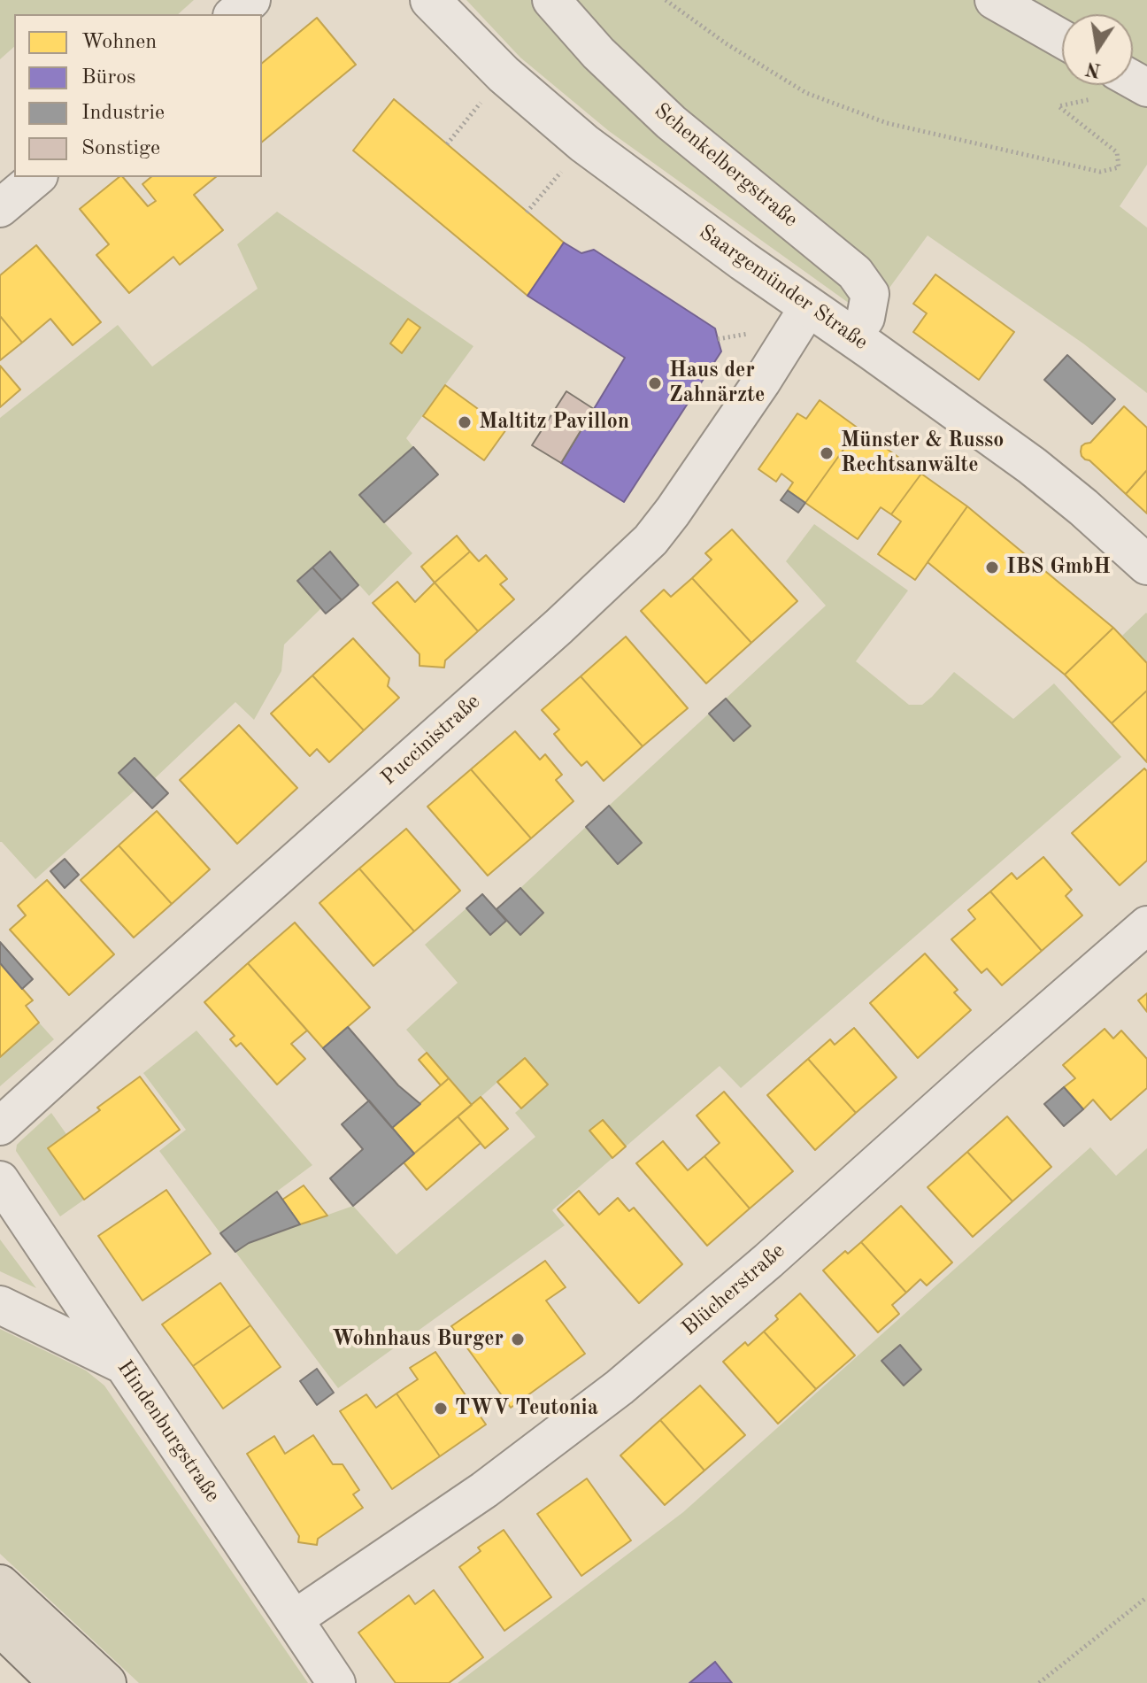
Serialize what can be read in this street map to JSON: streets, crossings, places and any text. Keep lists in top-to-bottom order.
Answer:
{
  "streets": {
    "street": [
      "Schenkelbergstraße",
      "Saargemünder Straße",
      "Puccinistraße",
      "Blücherstraße",
      "Hindenburgstraße"
    ]
  },
  "crossings": [
    ["Schenkelbergstraße", "Saargemünder Straße"],
    ["Saargemünder Straße", "Puccinistraße"],
    ["Blücherstraße", "Hindenburgstraße"]
  ],
  "places": [
    "Haus der Zahnärzte",
    "Maltitz Pavillon",
    "Münster & Russo Rechtsanwälte",
    "IBS GmbH",
    "Wohnhaus Burger",
    "TWV Teutonia"
  ],
  "legend": [
    "Wohnen",
    "Büros",
    "Industrie",
    "Sonstige"
  ],
  "north": "bottom"
}
